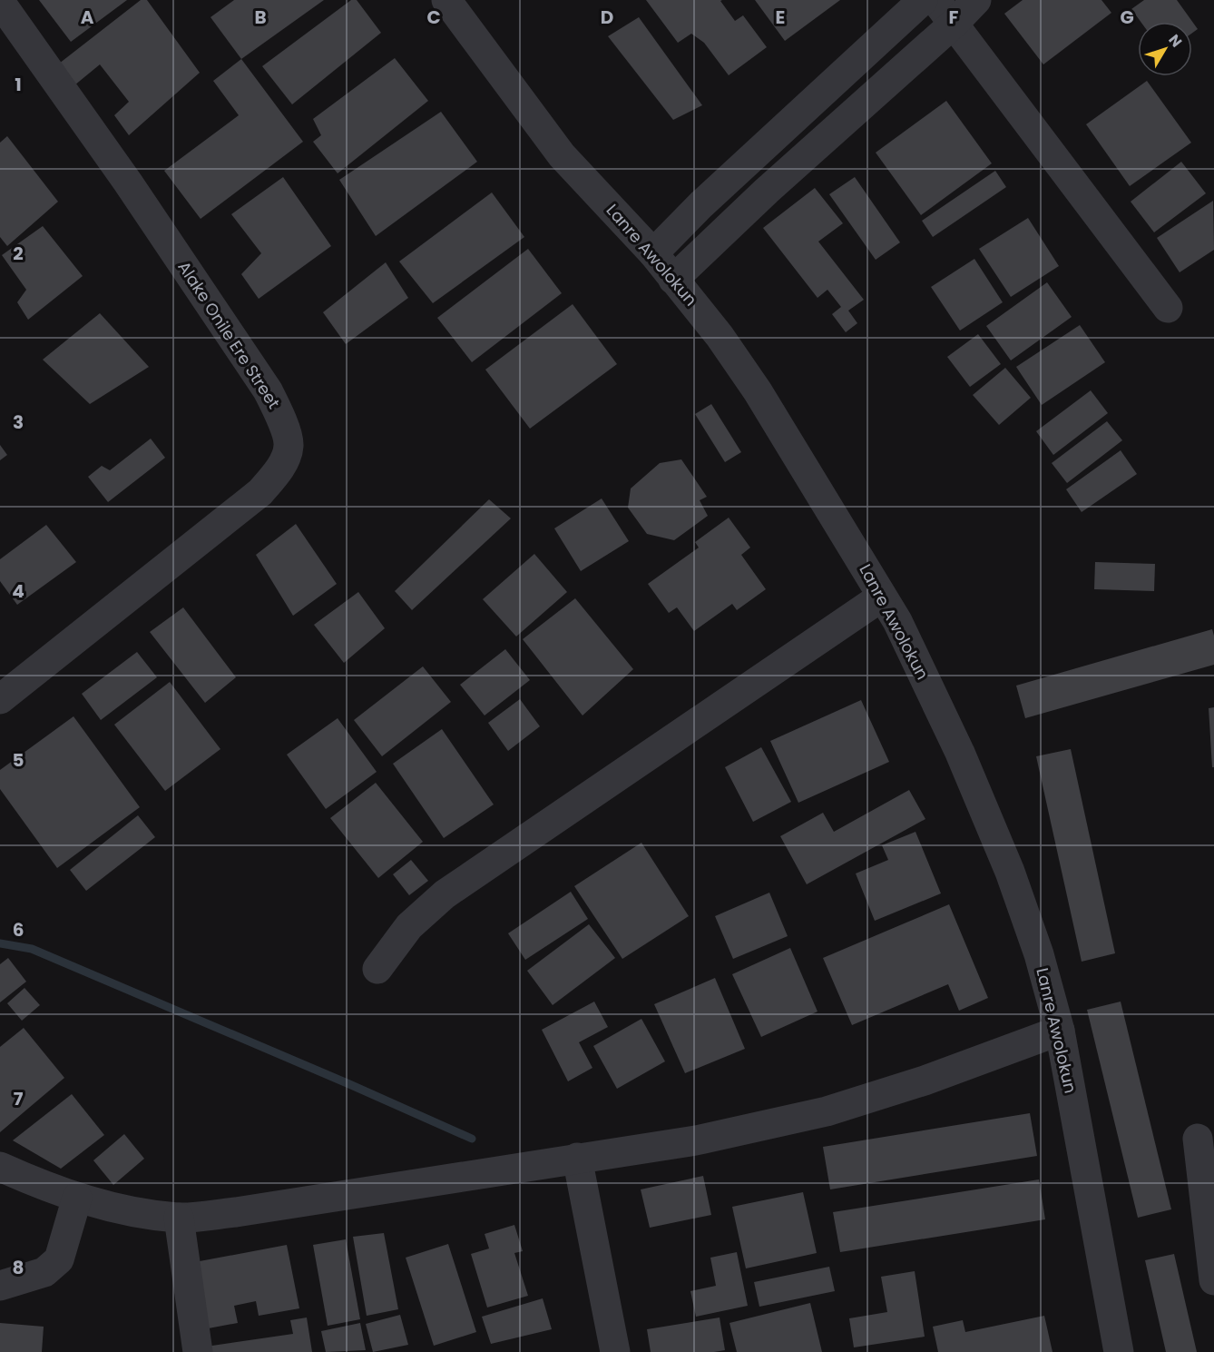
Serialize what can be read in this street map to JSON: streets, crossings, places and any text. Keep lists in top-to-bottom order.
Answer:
{
  "streets": {
    "street": ["Lanre Awolokun", "Alake Onile Ere Street"]
  },
  "north": "top right",
  "grid": {
    "columns": [
      "A",
      "B",
      "C",
      "D",
      "E",
      "F",
      "G"
    ],
    "rows": [
      "1",
      "2",
      "3",
      "4",
      "5",
      "6",
      "7",
      "8"
    ]
  }
}
